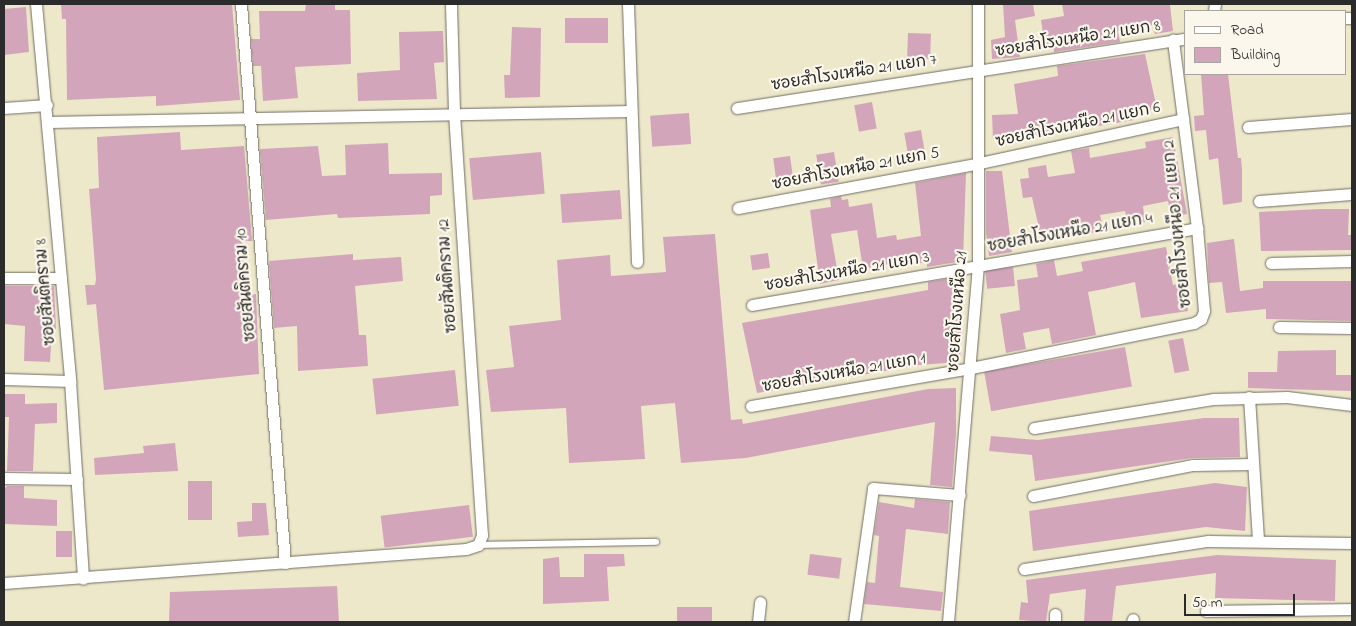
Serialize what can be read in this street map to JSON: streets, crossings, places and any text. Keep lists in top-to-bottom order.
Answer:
{
  "streets": {
    "street": [
      "ซอยสำโรงเหนือ 21 แยก 8",
      "ซอยสำโรงเหนือ 21 แยก 7",
      "ซอยสำโรงเหนือ 21 แยก 6",
      "ซอยสำโรงเหนือ 21 แยก 5",
      "ซอยสำโรงเหนือ 21 แยก 2",
      "ซอยสำโรงเหนือ 21 แยก 4",
      "ซอยสำโรงเหนือ 21 แยก 3",
      "ซอยสันติคราม 12",
      "ซอยสันติคราม 10",
      "ซอยสันติคราม 8",
      "ซอยสำโรงเหนือ 21",
      "ซอยสำโรงเหนือ 21 แยก 1"
    ]
  },
  "crossings": [
    ["ซอยสำโรงเหนือ 21 แยก 8", "ซอยสำโรงเหนือ 21 แยก 7"],
    ["ซอยสำโรงเหนือ 21 แยก 8", "ซอยสำโรงเหนือ 21 แยก 2"],
    ["ซอยสำโรงเหนือ 21 แยก 8", "ซอยสำโรงเหนือ 21"],
    ["ซอยสำโรงเหนือ 21 แยก 7", "ซอยสำโรงเหนือ 21"],
    ["ซอยสำโรงเหนือ 21 แยก 6", "ซอยสำโรงเหนือ 21 แยก 5"],
    ["ซอยสำโรงเหนือ 21 แยก 6", "ซอยสำโรงเหนือ 21 แยก 2"],
    ["ซอยสำโรงเหนือ 21 แยก 6", "ซอยสำโรงเหนือ 21"],
    ["ซอยสำโรงเหนือ 21 แยก 5", "ซอยสำโรงเหนือ 21"],
    ["ซอยสำโรงเหนือ 21 แยก 2", "ซอยสำโรงเหนือ 21 แยก 4"],
    ["ซอยสำโรงเหนือ 21 แยก 2", "ซอยสำโรงเหนือ 21"],
    ["ซอยสำโรงเหนือ 21 แยก 2", "ซอยสำโรงเหนือ 21 แยก 1"],
    ["ซอยสำโรงเหนือ 21 แยก 4", "ซอยสำโรงเหนือ 21 แยก 3"],
    ["ซอยสำโรงเหนือ 21 แยก 4", "ซอยสำโรงเหนือ 21"],
    ["ซอยสำโรงเหนือ 21 แยก 3", "ซอยสำโรงเหนือ 21"],
    ["ซอยสำโรงเหนือ 21", "ซอยสำโรงเหนือ 21 แยก 1"]
  ],
  "legend": ["Road", "Building"],
  "scale_bar": "50 m"
}
